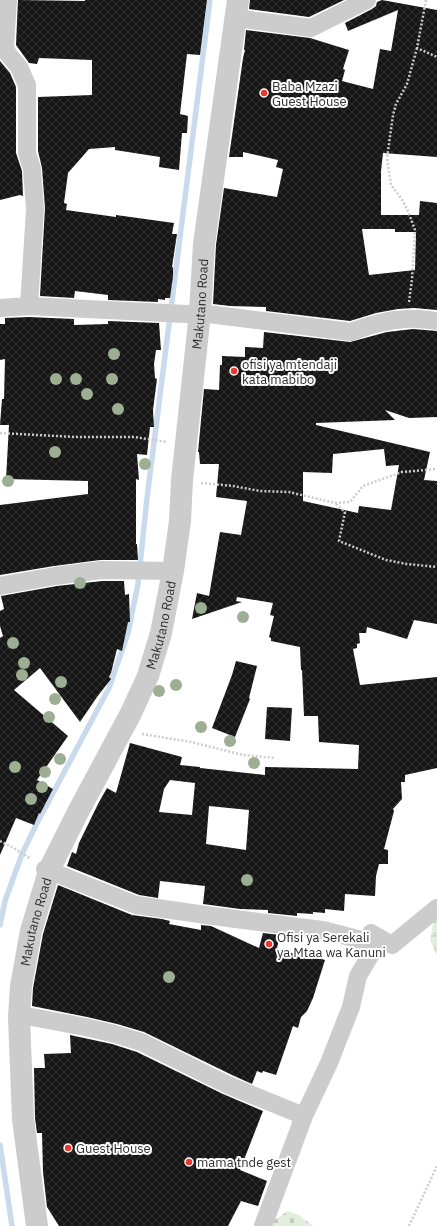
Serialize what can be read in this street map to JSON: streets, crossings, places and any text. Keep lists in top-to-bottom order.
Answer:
{
  "streets": {
    "street": ["Makutano Road"]
  },
  "places": [
    "Baba Mzazi Guest House",
    "ofisi ya mtendaji kata mabibo",
    "Ofisi ya Serekali ya Mtaa wa Kanuni",
    "Guest House",
    "mama tnde gest"
  ]
}
